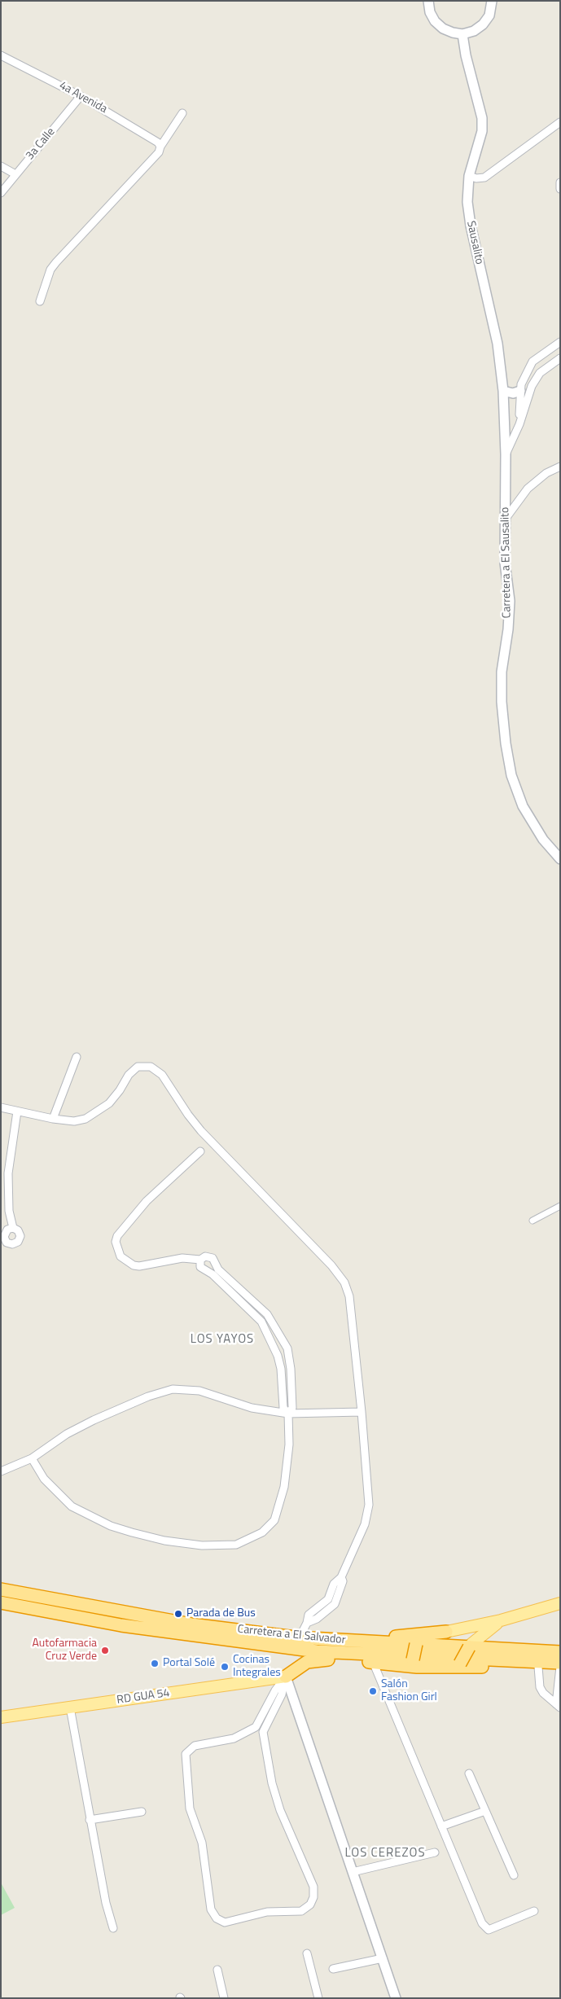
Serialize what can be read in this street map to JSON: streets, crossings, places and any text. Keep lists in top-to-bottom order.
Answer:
{
  "streets": {
    "highway": ["Carretera a El Salvador"],
    "main road": ["RD GUA 54"],
    "street": [
      "4a Avenida",
      "3a Calle",
      "Sausalito",
      "Carretera a El Sausalito"
    ]
  },
  "crossings": [
    ["4a Avenida", "3a Calle"],
    ["Sausalito", "Carretera a El Sausalito"]
  ],
  "districts": ["LOS YAYOS", "LOS CEREZOS"],
  "places": [
    "Parada de Bus",
    "Autofarmacia Cruz Verde",
    "Portal Solé",
    "Cocinas Integrales",
    "Salón Fashion Girl"
  ]
}
